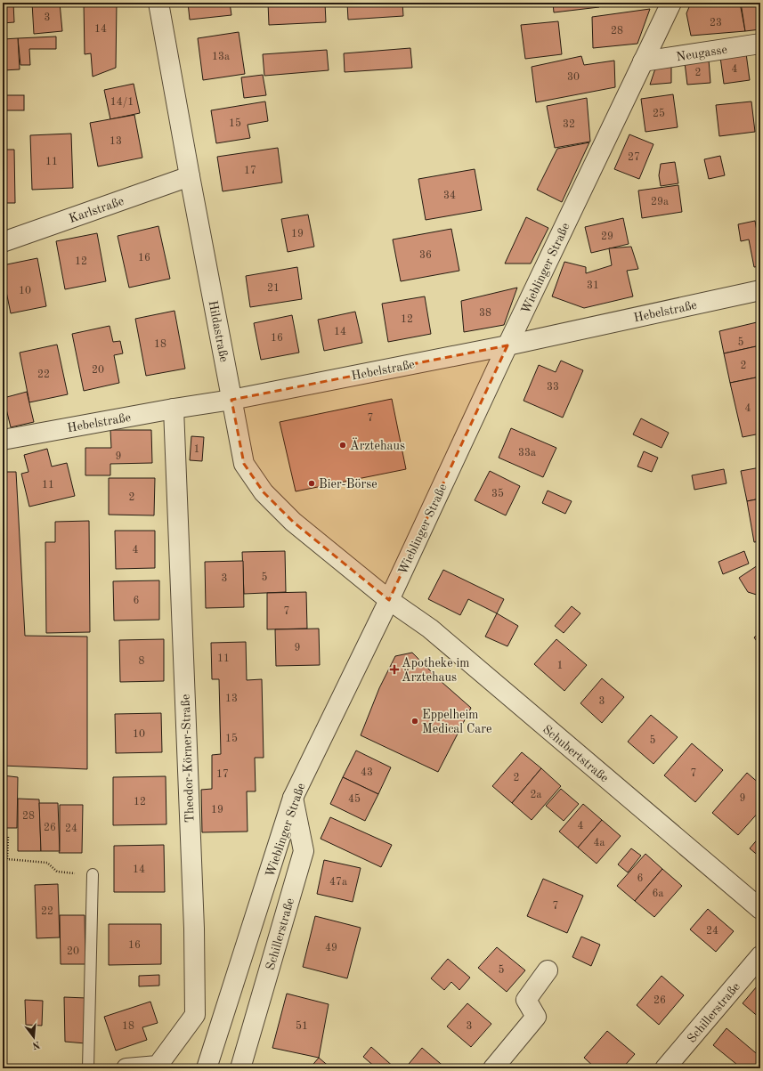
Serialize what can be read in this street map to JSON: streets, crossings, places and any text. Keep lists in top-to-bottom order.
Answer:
{
  "streets": {
    "street": [
      "Neugasse",
      "Karlstraße",
      "Wieblinger Straße",
      "Hebelstraße",
      "Hildastraße",
      "Schubertstraße",
      "Theodor-Körner-Straße",
      "Schillerstraße"
    ]
  },
  "crossings": [
    ["Neugasse", "Wieblinger Straße"],
    ["Karlstraße", "Hildastraße"],
    ["Wieblinger Straße", "Hebelstraße"],
    ["Wieblinger Straße", "Hildastraße"],
    ["Wieblinger Straße", "Schubertstraße"],
    ["Wieblinger Straße", "Schillerstraße"],
    ["Hebelstraße", "Hildastraße"],
    ["Hebelstraße", "Theodor-Körner-Straße"],
    ["Hildastraße", "Schubertstraße"]
  ],
  "places": {
    "other": ["Ärztehaus", "Bier-Börse", "Eppelheim Medical Care"],
    "health": ["Apotheke im Ärztehaus"]
  },
  "house_numbers": [
    "3",
    "23",
    "14",
    "28",
    "13a",
    "4",
    "2",
    "30",
    "14/1",
    "25",
    "15",
    "32",
    "13",
    "27",
    "11",
    "17",
    "34",
    "29a",
    "19",
    "29",
    "36",
    "16",
    "12",
    "31",
    "21",
    "10",
    "38",
    "12",
    "14",
    "16",
    "5",
    "18",
    "2",
    "20",
    "22",
    "33",
    "4",
    "7",
    "1",
    "33a",
    "9",
    "11",
    "35",
    "2",
    "4",
    "5",
    "3",
    "6",
    "7",
    "9",
    "11",
    "8",
    "1",
    "13",
    "3",
    "10",
    "15",
    "5",
    "43",
    "7",
    "17",
    "2",
    "2a",
    "9",
    "45",
    "12",
    "19",
    "28",
    "4",
    "26",
    "24",
    "4a",
    "14",
    "6",
    "47a",
    "6a",
    "7",
    "22",
    "24",
    "16",
    "49",
    "20",
    "5",
    "26",
    "18",
    "51",
    "3"
  ],
  "north": "bottom"
}
